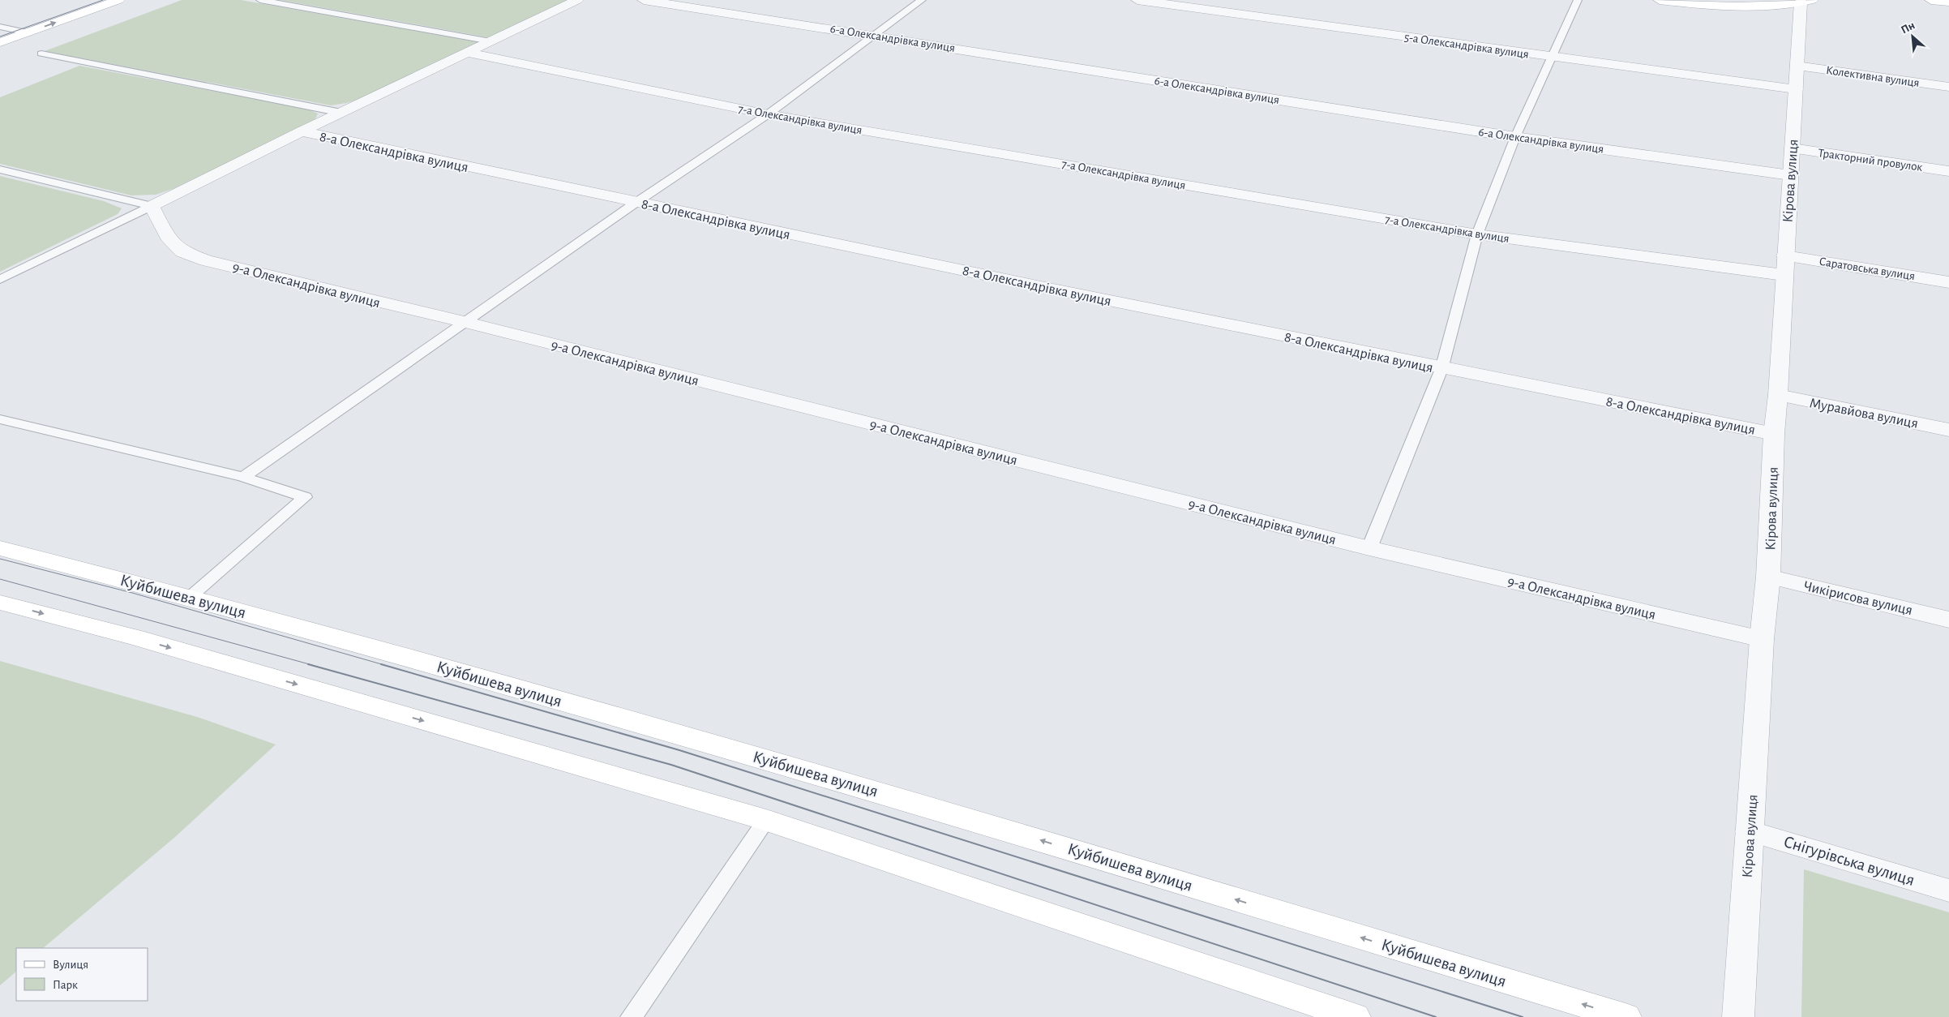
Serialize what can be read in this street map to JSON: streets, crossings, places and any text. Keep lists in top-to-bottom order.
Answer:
{
  "streets": {
    "main road": ["Куйбишева вулиця"],
    "street": [
      "6-а Олександрівка вулиця",
      "5-а Олександрівка вулиця",
      "Колективна вулиця",
      "7-а Олександрівка вулиця",
      "8-а Олександрівка вулиця",
      "Тракторний провулок",
      "Кірова вулиця",
      "Саратовська вулиця",
      "9-а Олександрівка вулиця",
      "Муравйова вулиця",
      "Чикірисова вулиця",
      "Снігурівська вулиця"
    ]
  },
  "crossings": [
    ["6-а Олександрівка вулиця", "Кірова вулиця"],
    ["5-а Олександрівка вулиця", "Кірова вулиця"],
    ["Колективна вулиця", "Кірова вулиця"],
    ["7-а Олександрівка вулиця", "Кірова вулиця"],
    ["7-а Олександрівка вулиця", "Саратовська вулиця"],
    ["8-а Олександрівка вулиця", "Кірова вулиця"],
    ["Тракторний провулок", "Кірова вулиця"],
    ["Кірова вулиця", "Саратовська вулиця"],
    ["Кірова вулиця", "9-а Олександрівка вулиця"],
    ["Кірова вулиця", "Муравйова вулиця"],
    ["Кірова вулиця", "Чикірисова вулиця"],
    ["Кірова вулиця", "Снігурівська вулиця"]
  ],
  "legend": ["Вулиця", "Парк"],
  "north": "top left"
}
